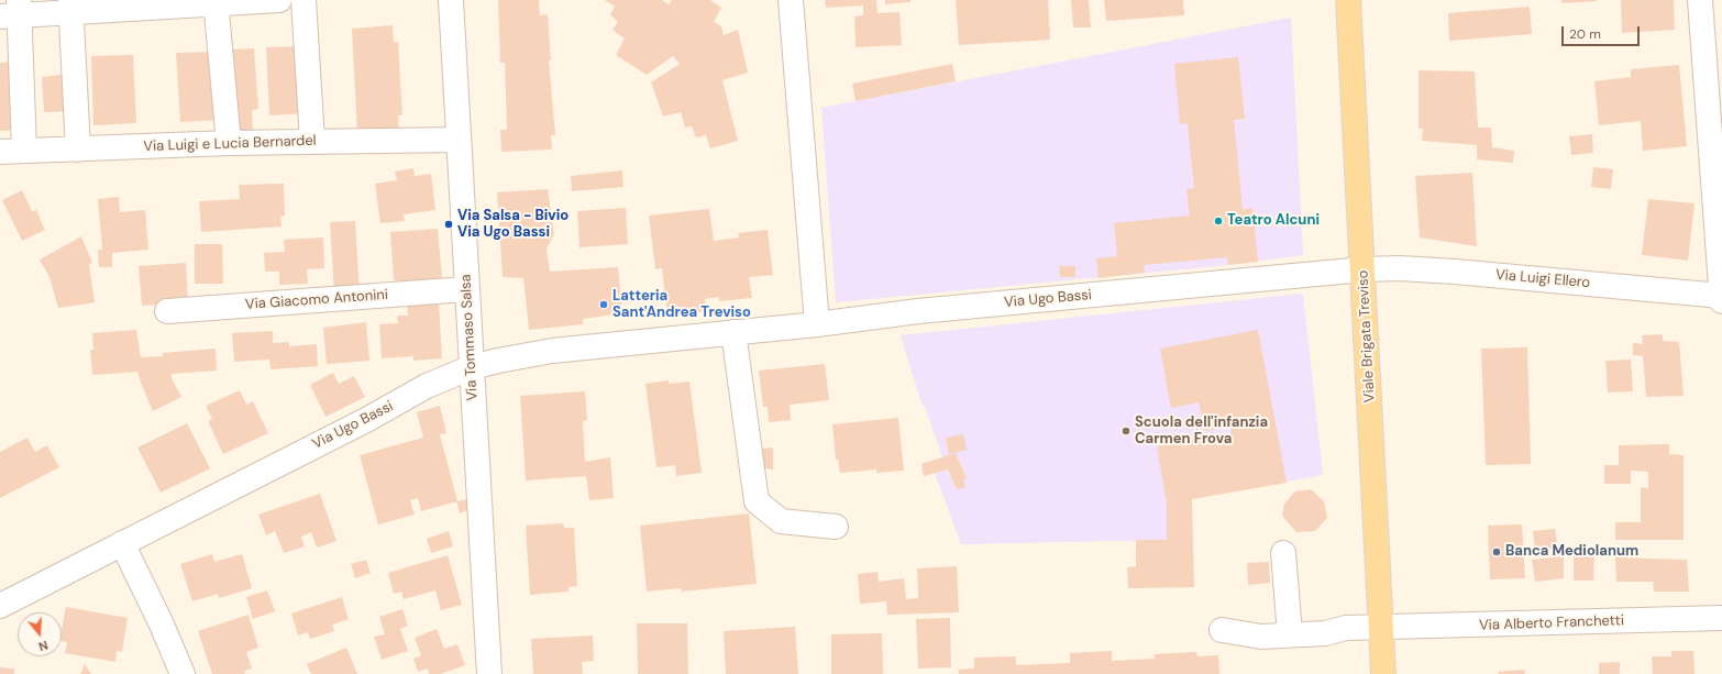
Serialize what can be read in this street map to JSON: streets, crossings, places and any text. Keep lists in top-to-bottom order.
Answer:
{
  "streets": {
    "main road": ["Viale Brigata Treviso"],
    "street": [
      "Via Luigi e Lucia Bernardel",
      "Via Luigi Ellero",
      "Via Ugo Bassi",
      "Via Giacomo Antonini",
      "Via Tommaso Salsa",
      "Via Alberto Franchetti"
    ]
  },
  "crossings": [
    ["Via Luigi e Lucia Bernardel", "Via Tommaso Salsa"],
    ["Via Luigi Ellero", "Via Ugo Bassi"],
    ["Via Luigi Ellero", "Viale Brigata Treviso"],
    ["Via Ugo Bassi", "Viale Brigata Treviso"],
    ["Via Ugo Bassi", "Via Tommaso Salsa"],
    ["Via Giacomo Antonini", "Via Tommaso Salsa"],
    ["Viale Brigata Treviso", "Via Alberto Franchetti"]
  ],
  "places": [
    "Teatro Alcuni",
    "Via Salsa - Bivio Via Ugo Bassi",
    "Latteria Sant'Andrea Treviso",
    "Scuola dell'infanzia Carmen Frova",
    "Banca Mediolanum"
  ],
  "scale_bar": "20 m",
  "north": "bottom"
}
